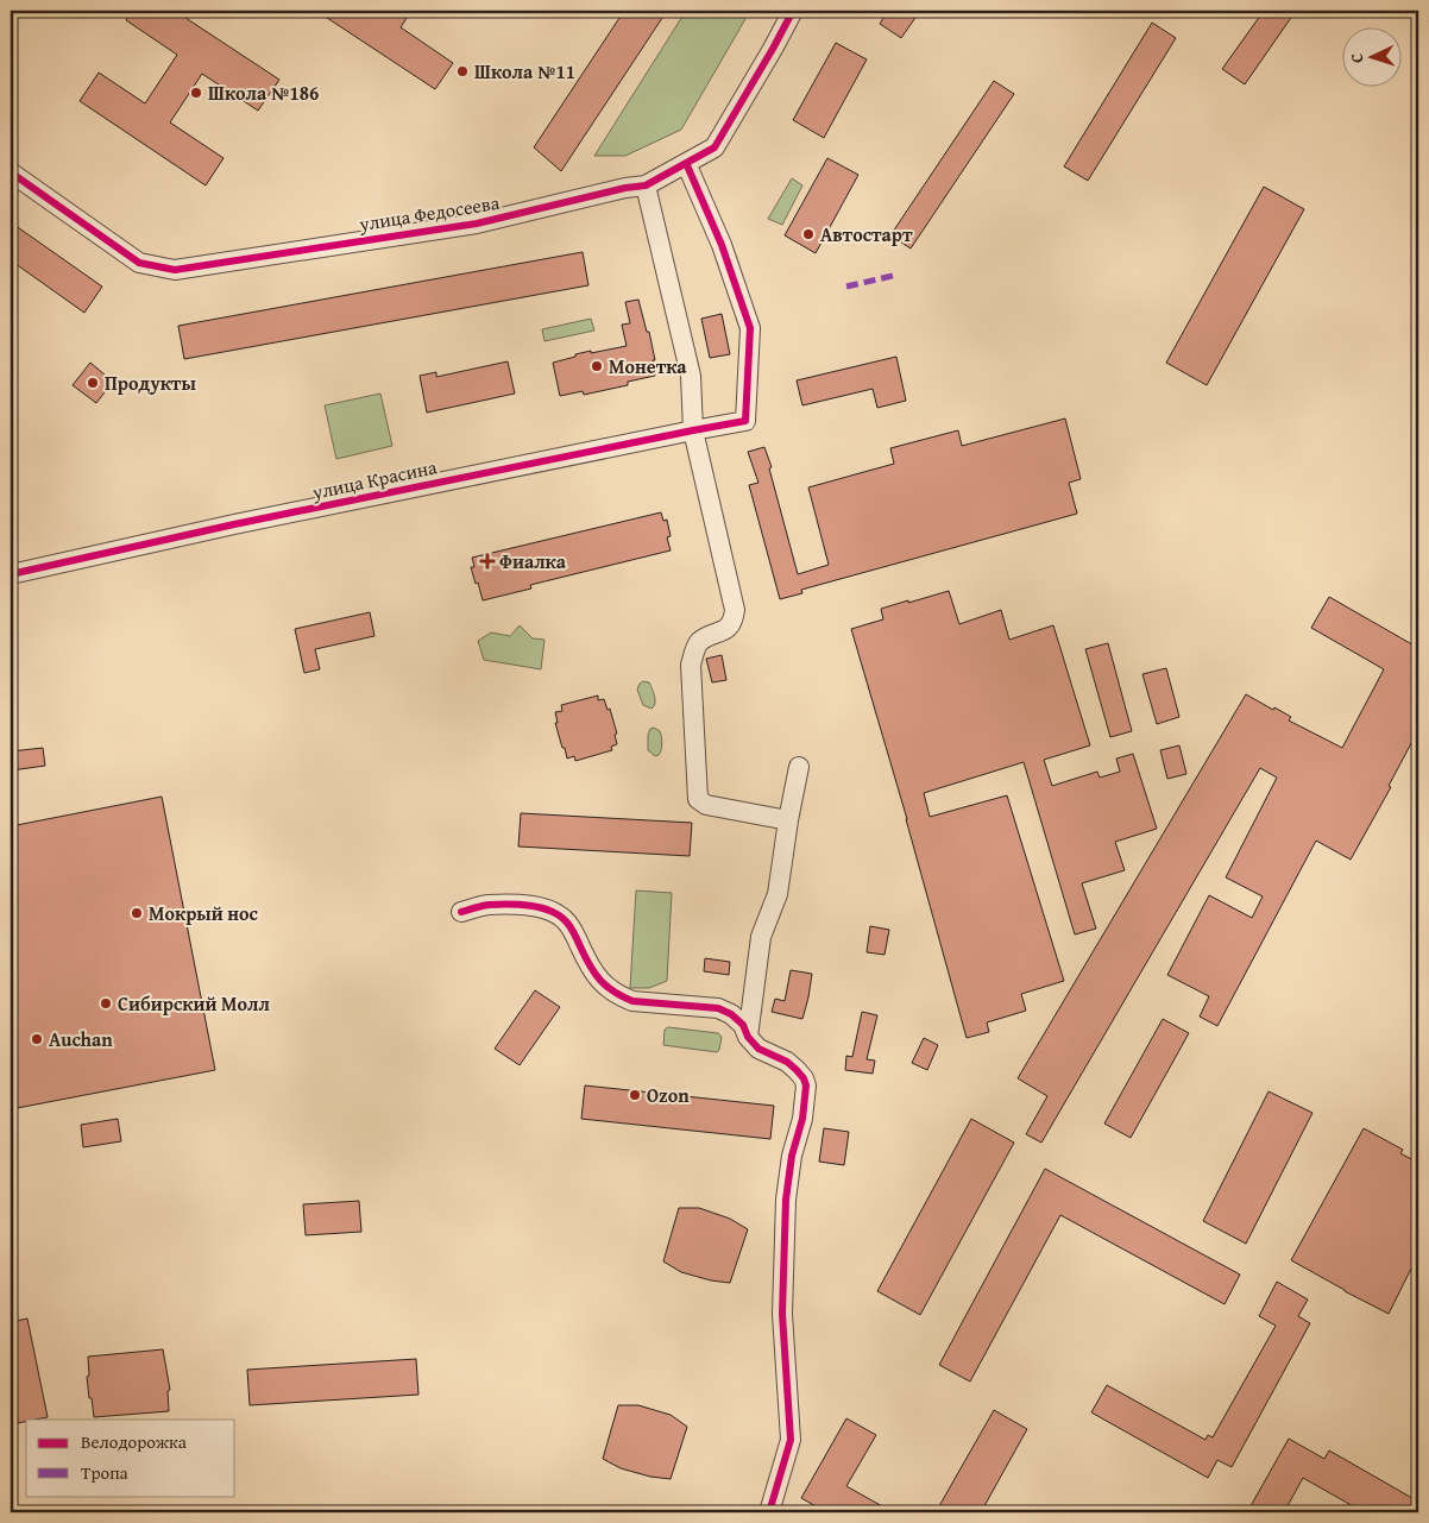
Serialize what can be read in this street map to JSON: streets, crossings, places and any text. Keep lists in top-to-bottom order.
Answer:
{
  "streets": {
    "street": ["улица Федосеева", "улица Красина"]
  },
  "crossings": [
    ["улица Федосеева", "улица Красина"]
  ],
  "places": {
    "other": [
      "Школа №11",
      "Школа №186",
      "Автостарт",
      "Монетка",
      "Продукты",
      "Мокрый нос",
      "Сибирский Молл",
      "Auchan",
      "Ozon"
    ],
    "health": ["Фиалка"]
  },
  "legend": ["Велодорожка", "Тропа"],
  "north": "left"
}
